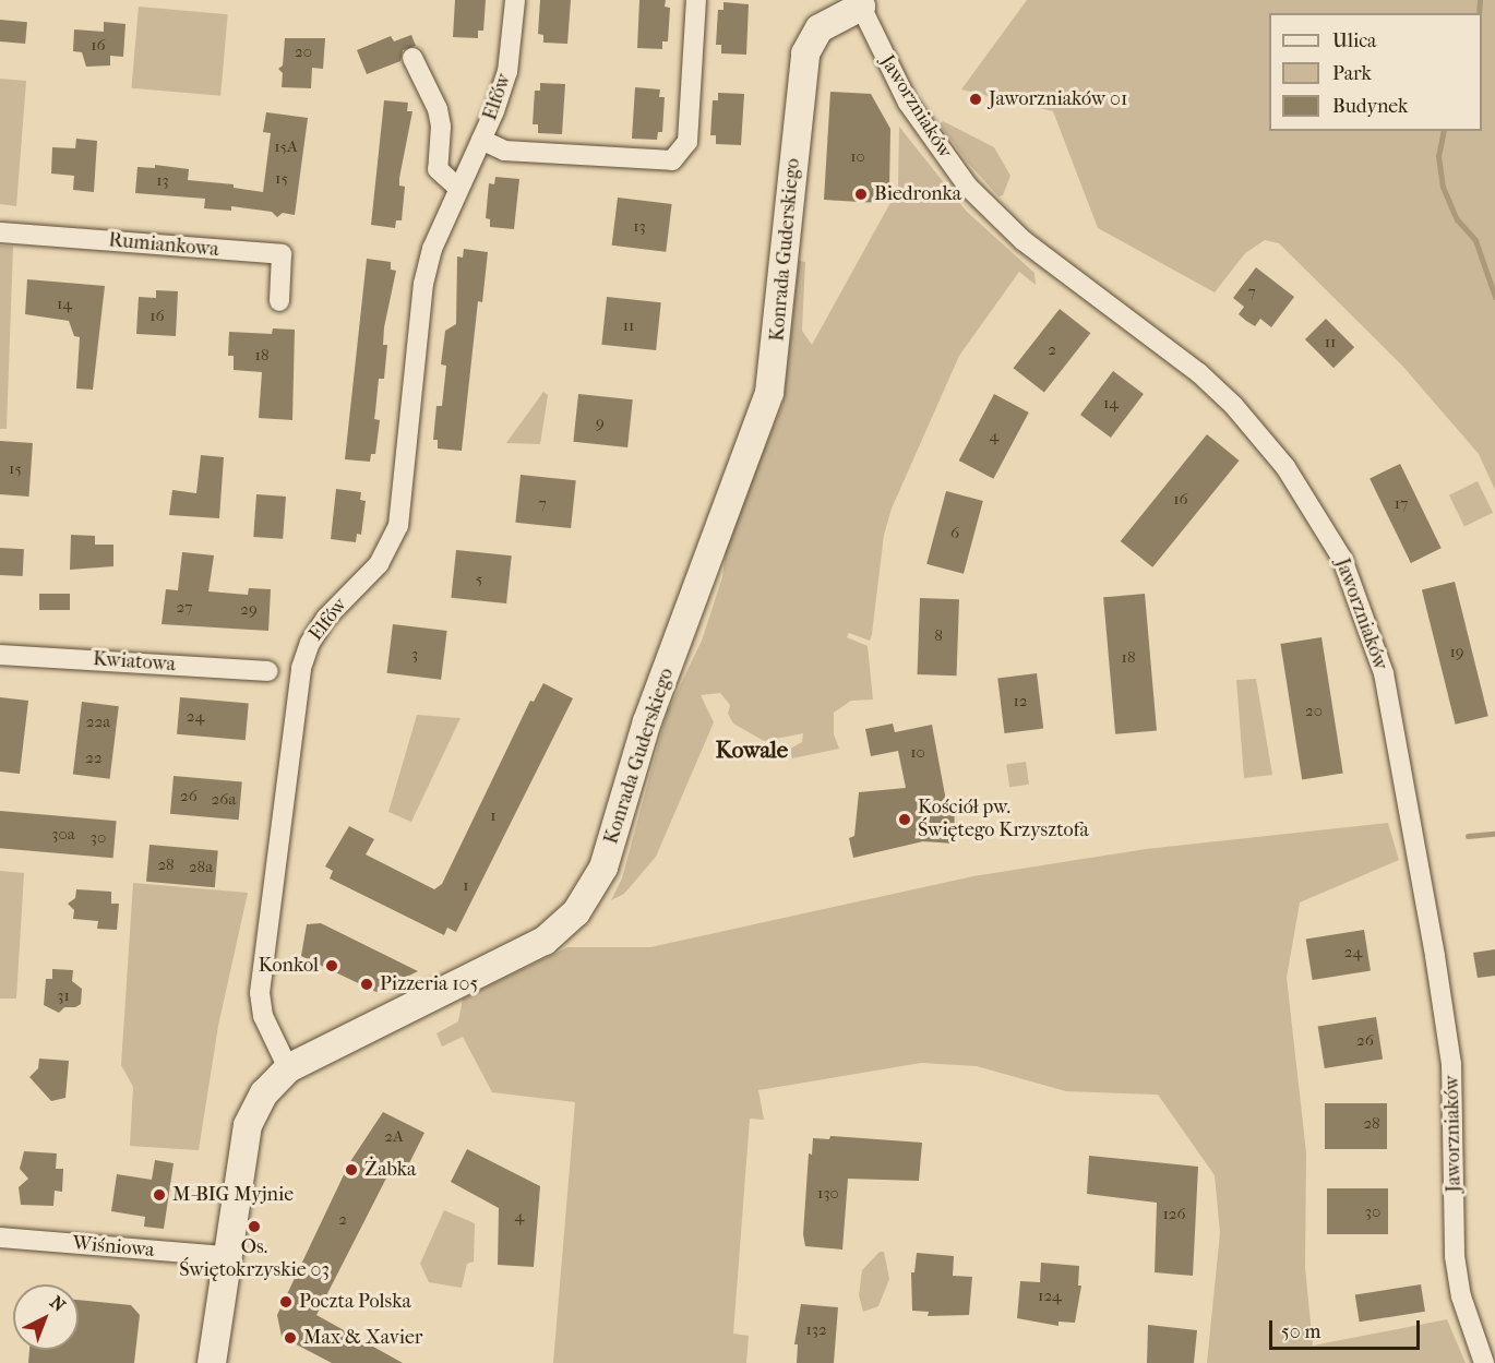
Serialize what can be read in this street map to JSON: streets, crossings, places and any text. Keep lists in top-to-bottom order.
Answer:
{
  "streets": {
    "street": [
      "Elfów",
      "Jaworzniaków",
      "Rumiankowa",
      "Konrada Guderskiego",
      "Kwiatowa",
      "Wiśniowa"
    ]
  },
  "crossings": [
    ["Elfów", "Konrada Guderskiego"],
    ["Jaworzniaków", "Konrada Guderskiego"],
    ["Konrada Guderskiego", "Wiśniowa"]
  ],
  "districts": ["Kowale"],
  "places": [
    "Jaworzniaków 01",
    "Biedronka",
    "Kościół pw. Świętego Krzysztofa",
    "Konkol",
    "Pizzeria 105",
    "Żabka",
    "M-BIG Myjnie",
    "Os. Świętokrzyskie 03",
    "Poczta Polska",
    "Max & Xavier"
  ],
  "house_numbers": [
    "16",
    "20",
    "15A",
    "10",
    "15",
    "13",
    "13",
    "7",
    "14",
    "16",
    "11",
    "11",
    "2",
    "18",
    "14",
    "9",
    "4",
    "15",
    "16",
    "7",
    "17",
    "6",
    "5",
    "27",
    "29",
    "8",
    "19",
    "3",
    "18",
    "12",
    "20",
    "24",
    "22a",
    "10",
    "22",
    "26",
    "26a",
    "1",
    "30a",
    "30",
    "28",
    "28a",
    "1",
    "24",
    "31",
    "26",
    "28",
    "2A",
    "130",
    "30",
    "126",
    "4",
    "2",
    "124",
    "132"
  ],
  "legend": ["Ulica", "Park", "Budynek"],
  "scale_bar": "50 m",
  "north": "top right"
}
